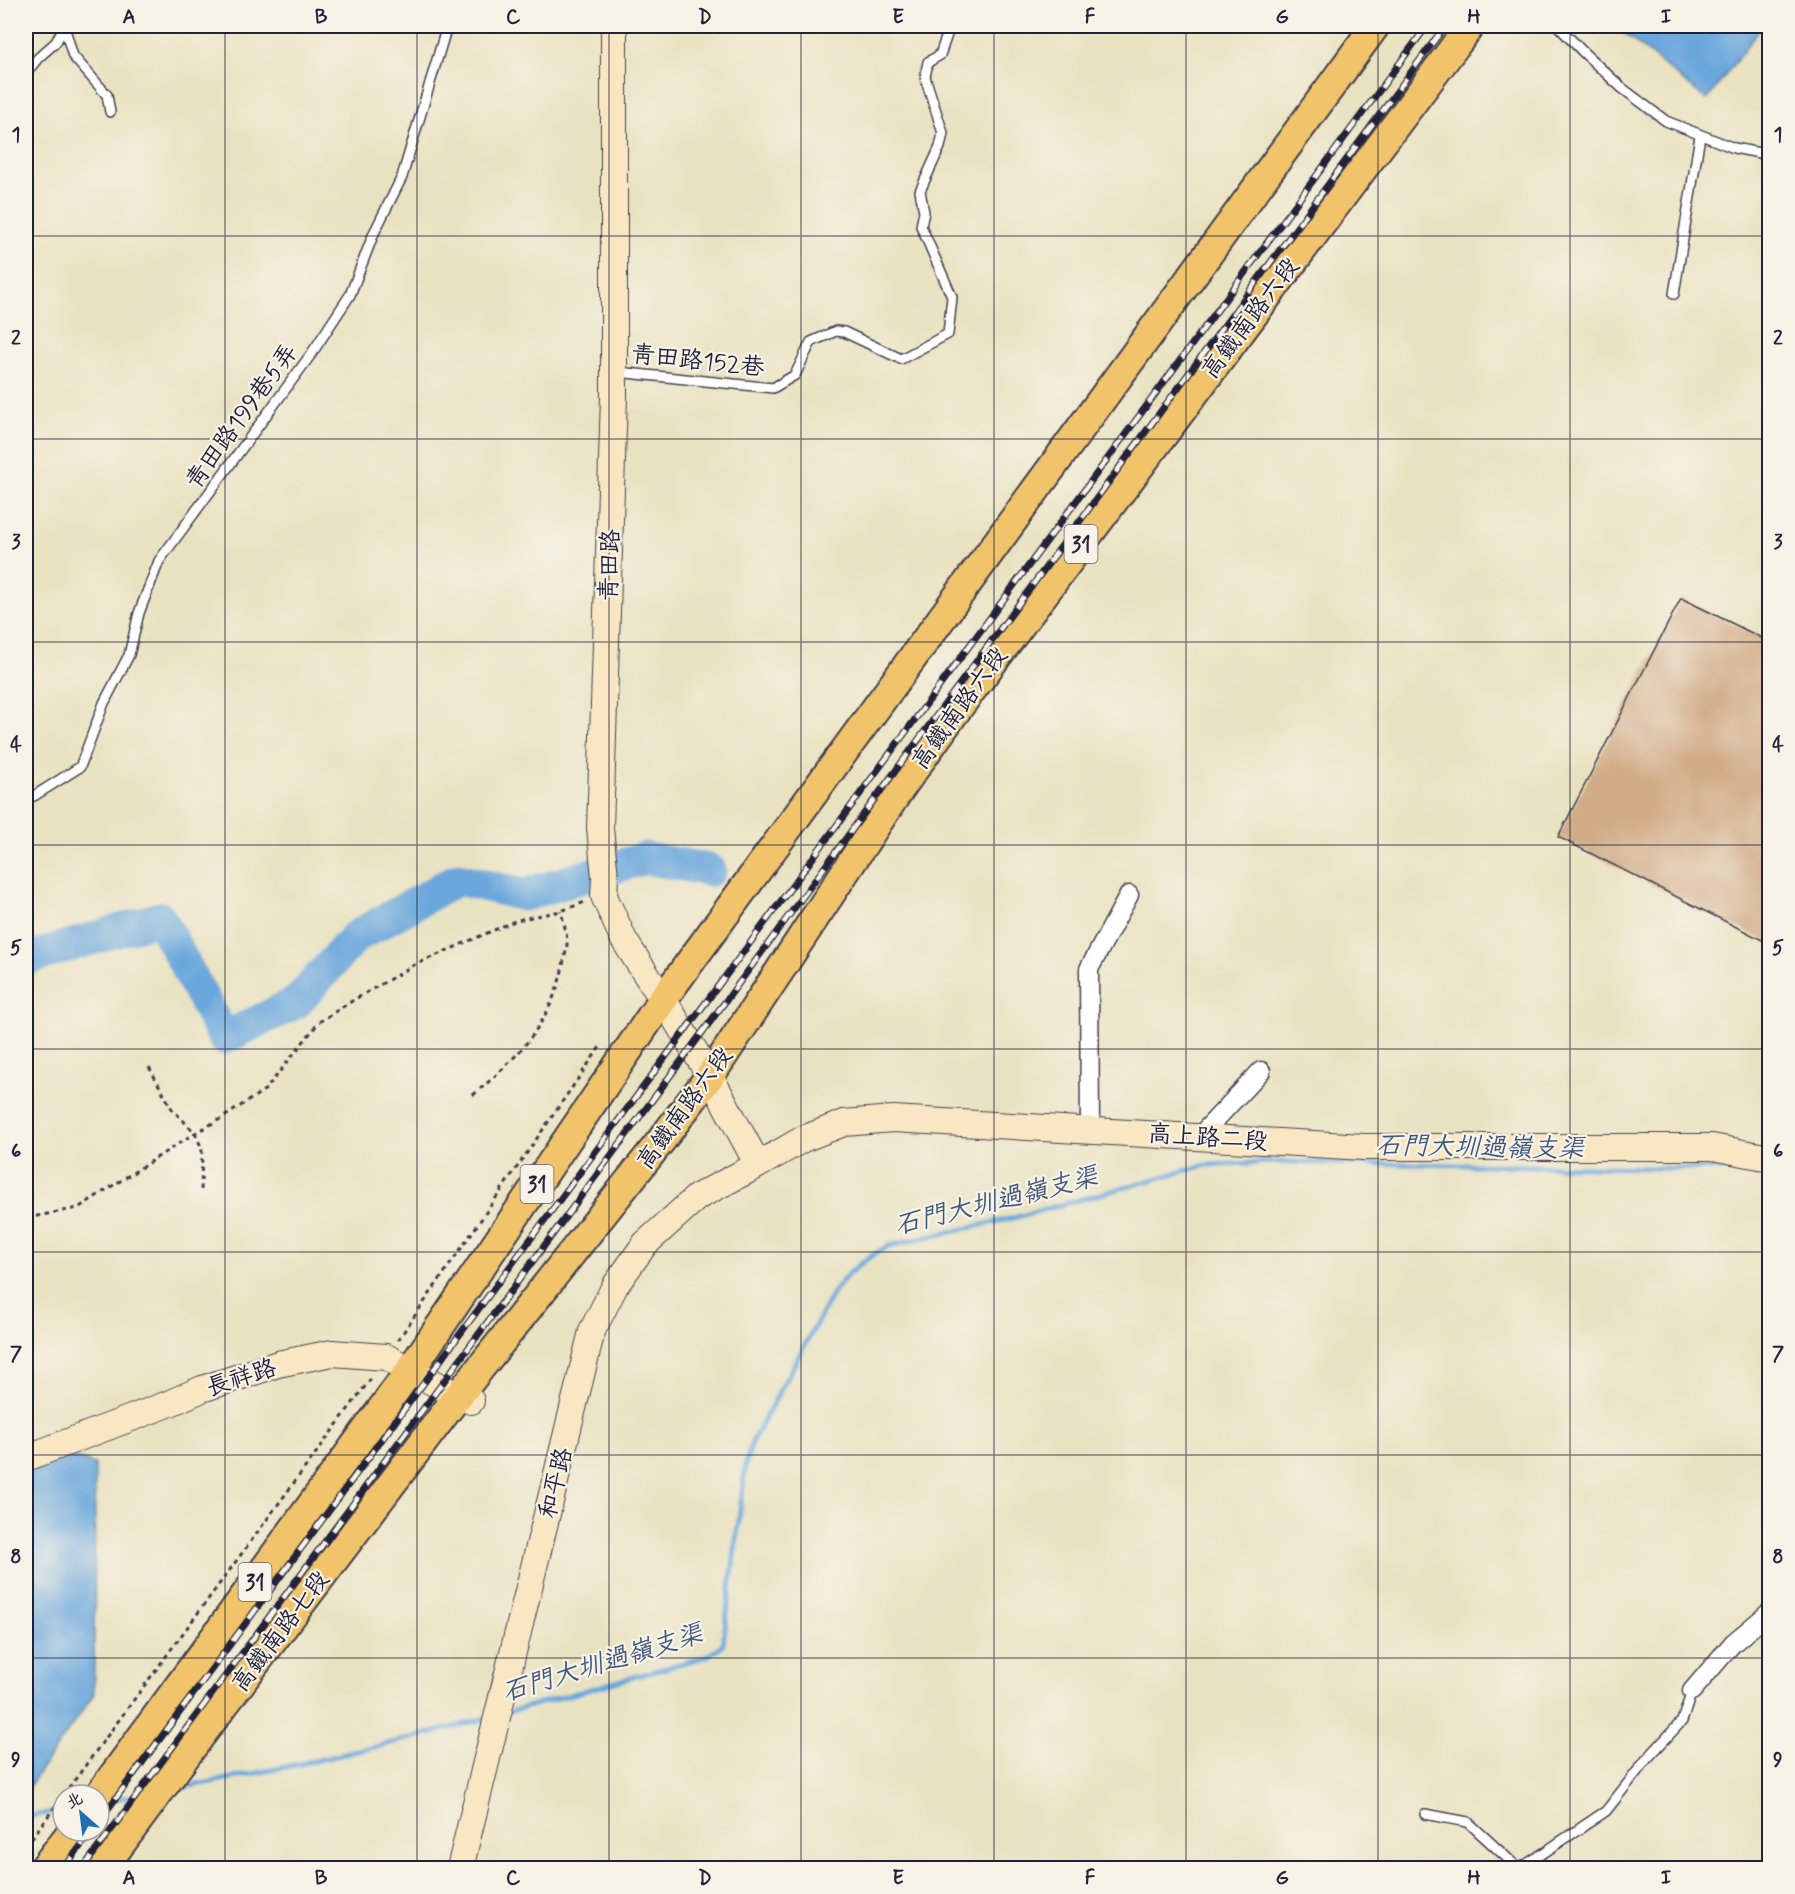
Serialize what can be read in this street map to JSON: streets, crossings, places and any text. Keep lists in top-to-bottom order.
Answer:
{
  "streets": {
    "main road": ["高鐵南路六段", "31", "高鐵南路七段"],
    "street": [
      "青田路",
      "高上路二段",
      "長祥路",
      "和平路"
    ],
    "lane": ["青田路152巷", "青田路199巷5弄"]
  },
  "crossings": [
    ["高鐵南路六段", "青田路"],
    ["高鐵南路六段", "長祥路"],
    ["高鐵南路六段", "高鐵南路七段"],
    ["青田路152巷", "青田路"],
    ["31", "青田路"],
    ["31", "長祥路"],
    ["31", "高鐵南路七段"],
    ["高上路二段", "和平路"],
    ["長祥路", "高鐵南路七段"]
  ],
  "water": ["石門大圳過嶺支渠"],
  "north": "top left",
  "grid": {
    "columns": [
      "A",
      "B",
      "C",
      "D",
      "E",
      "F",
      "G",
      "H",
      "I"
    ],
    "rows": [
      "1",
      "2",
      "3",
      "4",
      "5",
      "6",
      "7",
      "8",
      "9"
    ]
  }
}
